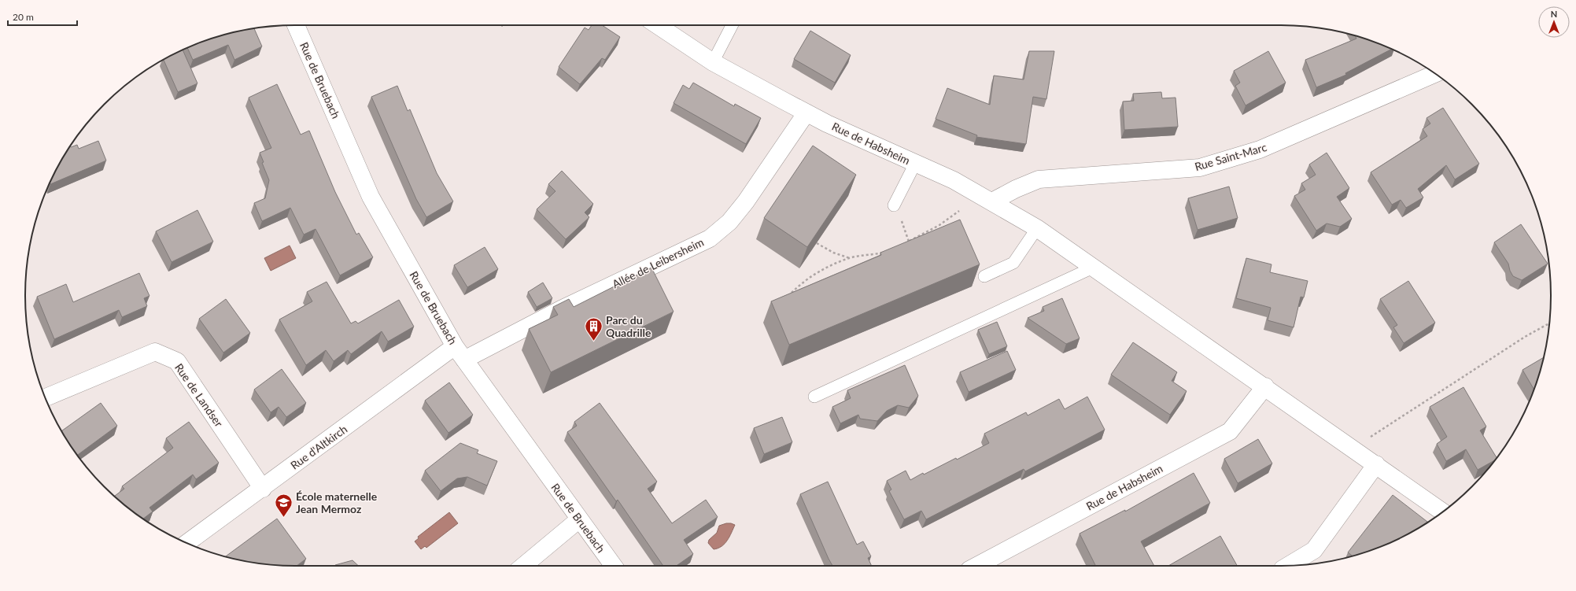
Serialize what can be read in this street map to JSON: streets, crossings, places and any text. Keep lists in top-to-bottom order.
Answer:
{
  "streets": {
    "street": [
      "Rue de Bruebach",
      "Rue de Habsheim",
      "Rue Saint-Marc",
      "Allée de Leibersheim",
      "Rue de Landser",
      "Rue d'Altkirch"
    ]
  },
  "crossings": [
    ["Rue de Bruebach", "Allée de Leibersheim"],
    ["Rue de Bruebach", "Rue d'Altkirch"],
    ["Rue de Habsheim", "Rue Saint-Marc"],
    ["Rue de Habsheim", "Allée de Leibersheim"],
    ["Allée de Leibersheim", "Rue d'Altkirch"],
    ["Rue de Landser", "Rue d'Altkirch"]
  ],
  "places": {
    "building": ["Parc du Quadrille"],
    "school or university": ["École maternelle Jean Mermoz"]
  },
  "scale_bar": "20 m",
  "north": "top"
}
